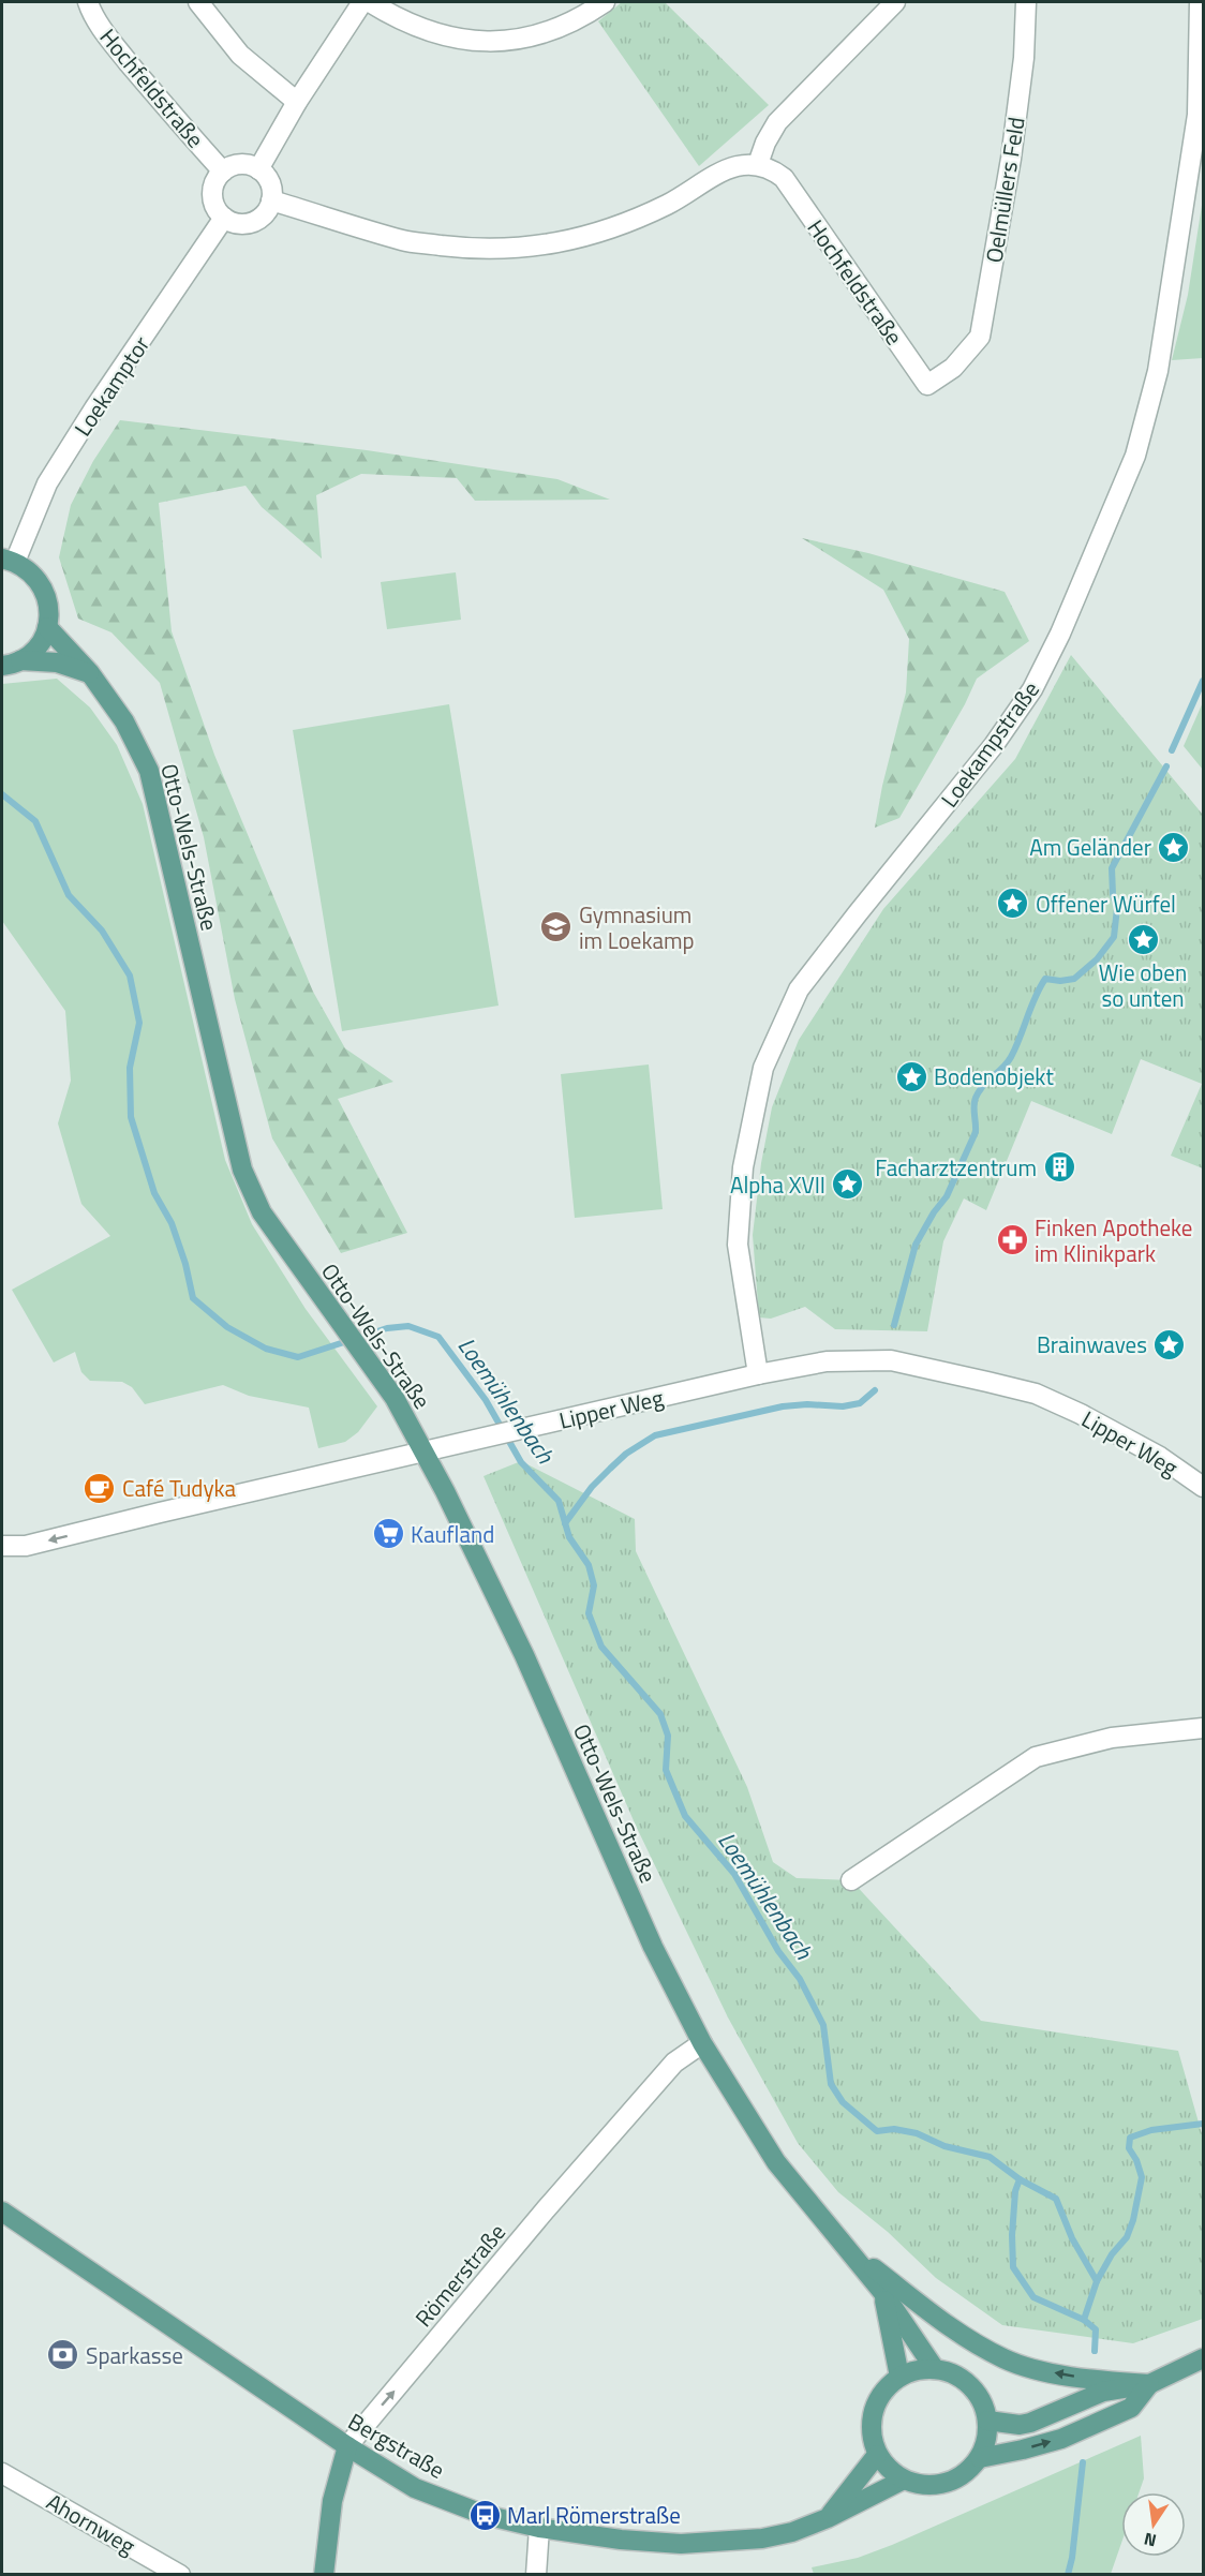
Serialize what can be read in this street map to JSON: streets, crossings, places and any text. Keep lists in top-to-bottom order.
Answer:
{
  "streets": {
    "main road": ["Otto-Wels-Straße", "Römerstraße", "Bergstraße"],
    "street": [
      "Hochfeldstraße",
      "Oelmüllers Feld",
      "Loekamptor",
      "Loekampstraße",
      "Lipper Weg",
      "Ahornweg"
    ]
  },
  "crossings": [
    ["Hochfeldstraße", "Oelmüllers Feld"],
    ["Hochfeldstraße", "Loekamptor"],
    ["Loekampstraße", "Lipper Weg"],
    ["Otto-Wels-Straße", "Lipper Weg"],
    ["Otto-Wels-Straße", "Römerstraße"],
    ["Otto-Wels-Straße", "Bergstraße"],
    ["Römerstraße", "Bergstraße"]
  ],
  "one_way": ["Römerstraße"],
  "water": ["Loemühlenbach"],
  "places": {
    "place": [
      "Am Geländer",
      "Offener Würfel",
      "Wie oben so unten",
      "Bodenobjekt",
      "Alpha XVII",
      "Brainwaves"
    ],
    "school or university": ["Gymnasium im Loekamp"],
    "building": ["Facharztzentrum"],
    "pharmacy": ["Finken Apotheke im Klinikpark"],
    "cafe": ["Café Tudyka"],
    "supermarket": ["Kaufland"],
    "bank": ["Sparkasse"],
    "bus stop": ["Marl Römerstraße"]
  },
  "north": "bottom"
}
